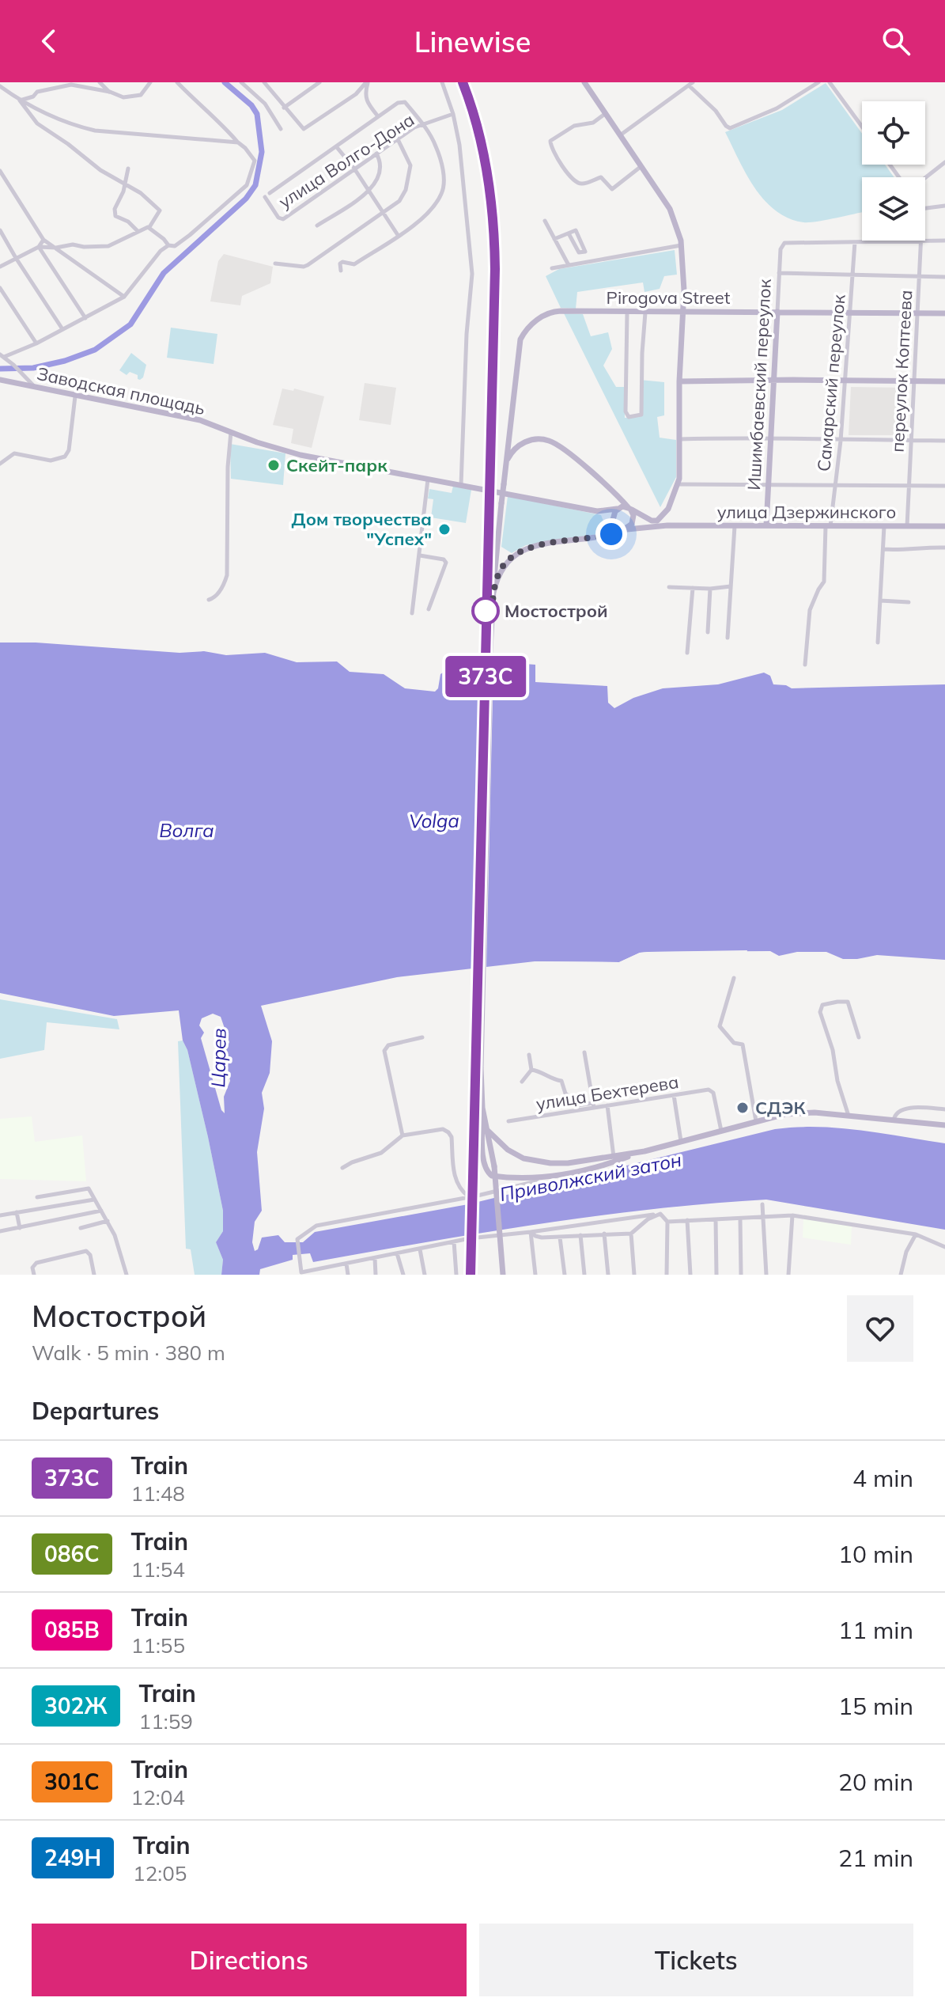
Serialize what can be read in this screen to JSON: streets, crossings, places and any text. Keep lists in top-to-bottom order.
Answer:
{
  "streets": {
    "main road": [
      "Pirogova Street",
      "Ишимбаевский переулок",
      "Заводская площадь",
      "улица Дзержинского"
    ],
    "street": [
      "улица Волго-Дона",
      "переулок Коптеева",
      "Самарский переулок",
      "улица Бехтерева"
    ]
  },
  "crossings": [
    ["Pirogova Street", "переулок Коптеева"],
    ["Pirogova Street", "Самарский переулок"],
    ["Pirogova Street", "Ишимбаевский переулок"],
    ["переулок Коптеева", "улица Дзержинского"],
    ["Самарский переулок", "Ишимбаевский переулок"],
    ["Самарский переулок", "улица Дзержинского"],
    ["Ишимбаевский переулок", "улица Дзержинского"]
  ],
  "water": [
    "Volga",
    "Волга",
    "Царев",
    "Приволжский затон"
  ],
  "places": [
    "Скейт-парк",
    "Дом творчества \"Успех\"",
    "Мостострой",
    "СДЭК"
  ],
  "page": {
    "header": "Linewise",
    "on_map": "373C",
    "heading": [
      ["Мостострой", "Walk · 5 min · 380 m"],
      "Departures"
    ],
    "list": [
      {
        "mark": "373C",
        "name": "Train",
        "note": "11:48",
        "value": "4 min"
      },
      {
        "mark": "086С",
        "name": "Train",
        "note": "11:54",
        "value": "10 min"
      },
      {
        "mark": "085В",
        "name": "Train",
        "note": "11:55",
        "value": "11 min"
      },
      {
        "mark": "302Ж",
        "name": "Train",
        "note": "11:59",
        "value": "15 min"
      },
      {
        "mark": "301С",
        "name": "Train",
        "note": "12:04",
        "value": "20 min"
      },
      {
        "mark": "249Н",
        "name": "Train",
        "note": "12:05",
        "value": "21 min"
      }
    ],
    "buttons": ["Directions", "Tickets"]
  }
}
